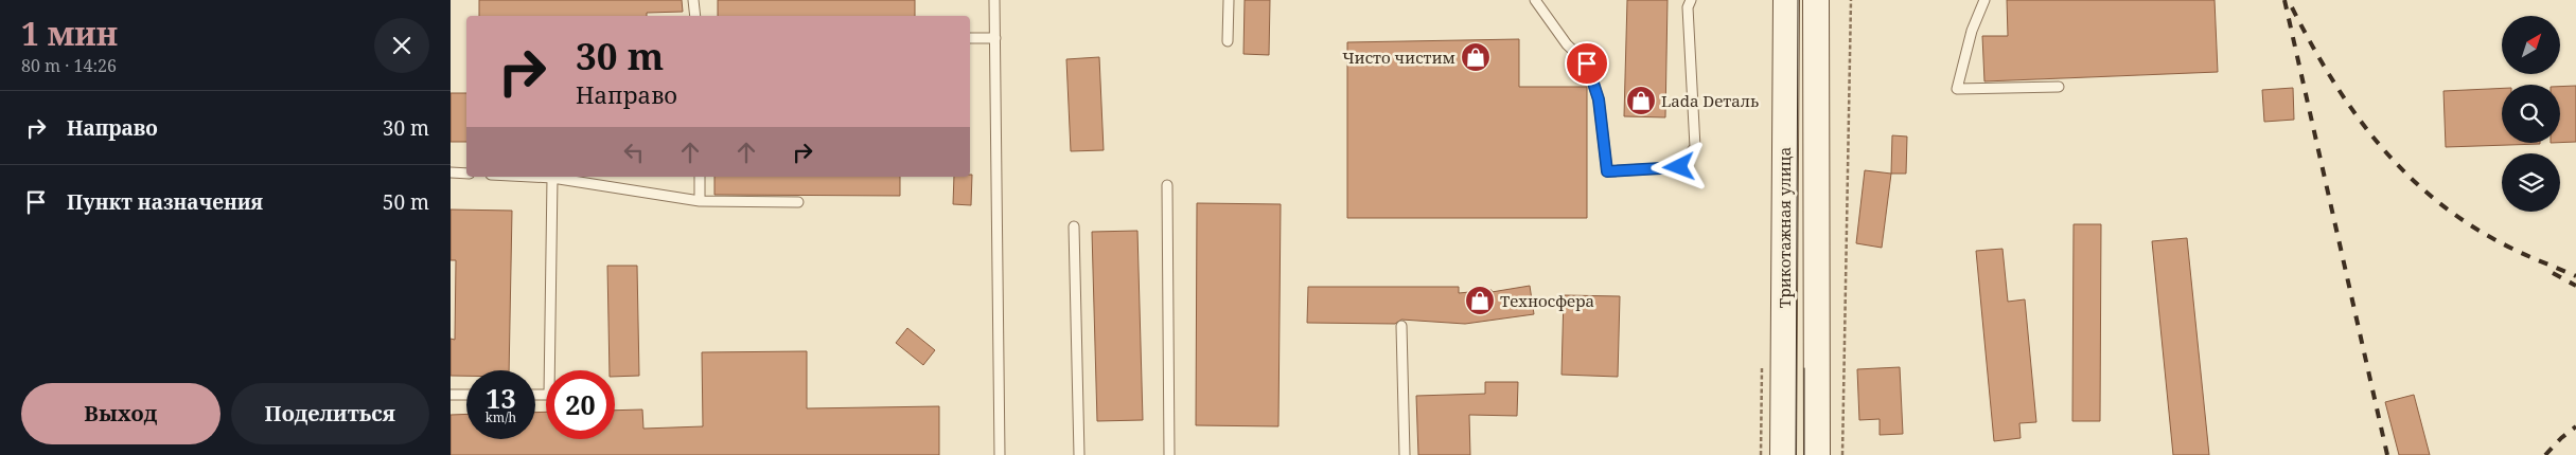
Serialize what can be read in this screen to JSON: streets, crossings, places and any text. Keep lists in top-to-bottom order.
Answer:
{
  "streets": {
    "main road": ["Трикотажная улица"]
  },
  "places": {
    "shop": ["Чисто чистим", "Lada Dеталь", "Техносфера"]
  },
  "north": "top right",
  "page": {
    "heading": ["1 мин", "80 m · 14:26"],
    "turn": ["30 m", "Направо"],
    "list": [
      {
        "name": "Направо",
        "value": "30 m"
      },
      {
        "name": "Пункт назначения",
        "value": "50 m"
      }
    ],
    "speed": "13 km/h",
    "limit": "20",
    "buttons": ["Выход", "Поделиться"]
  }
}
